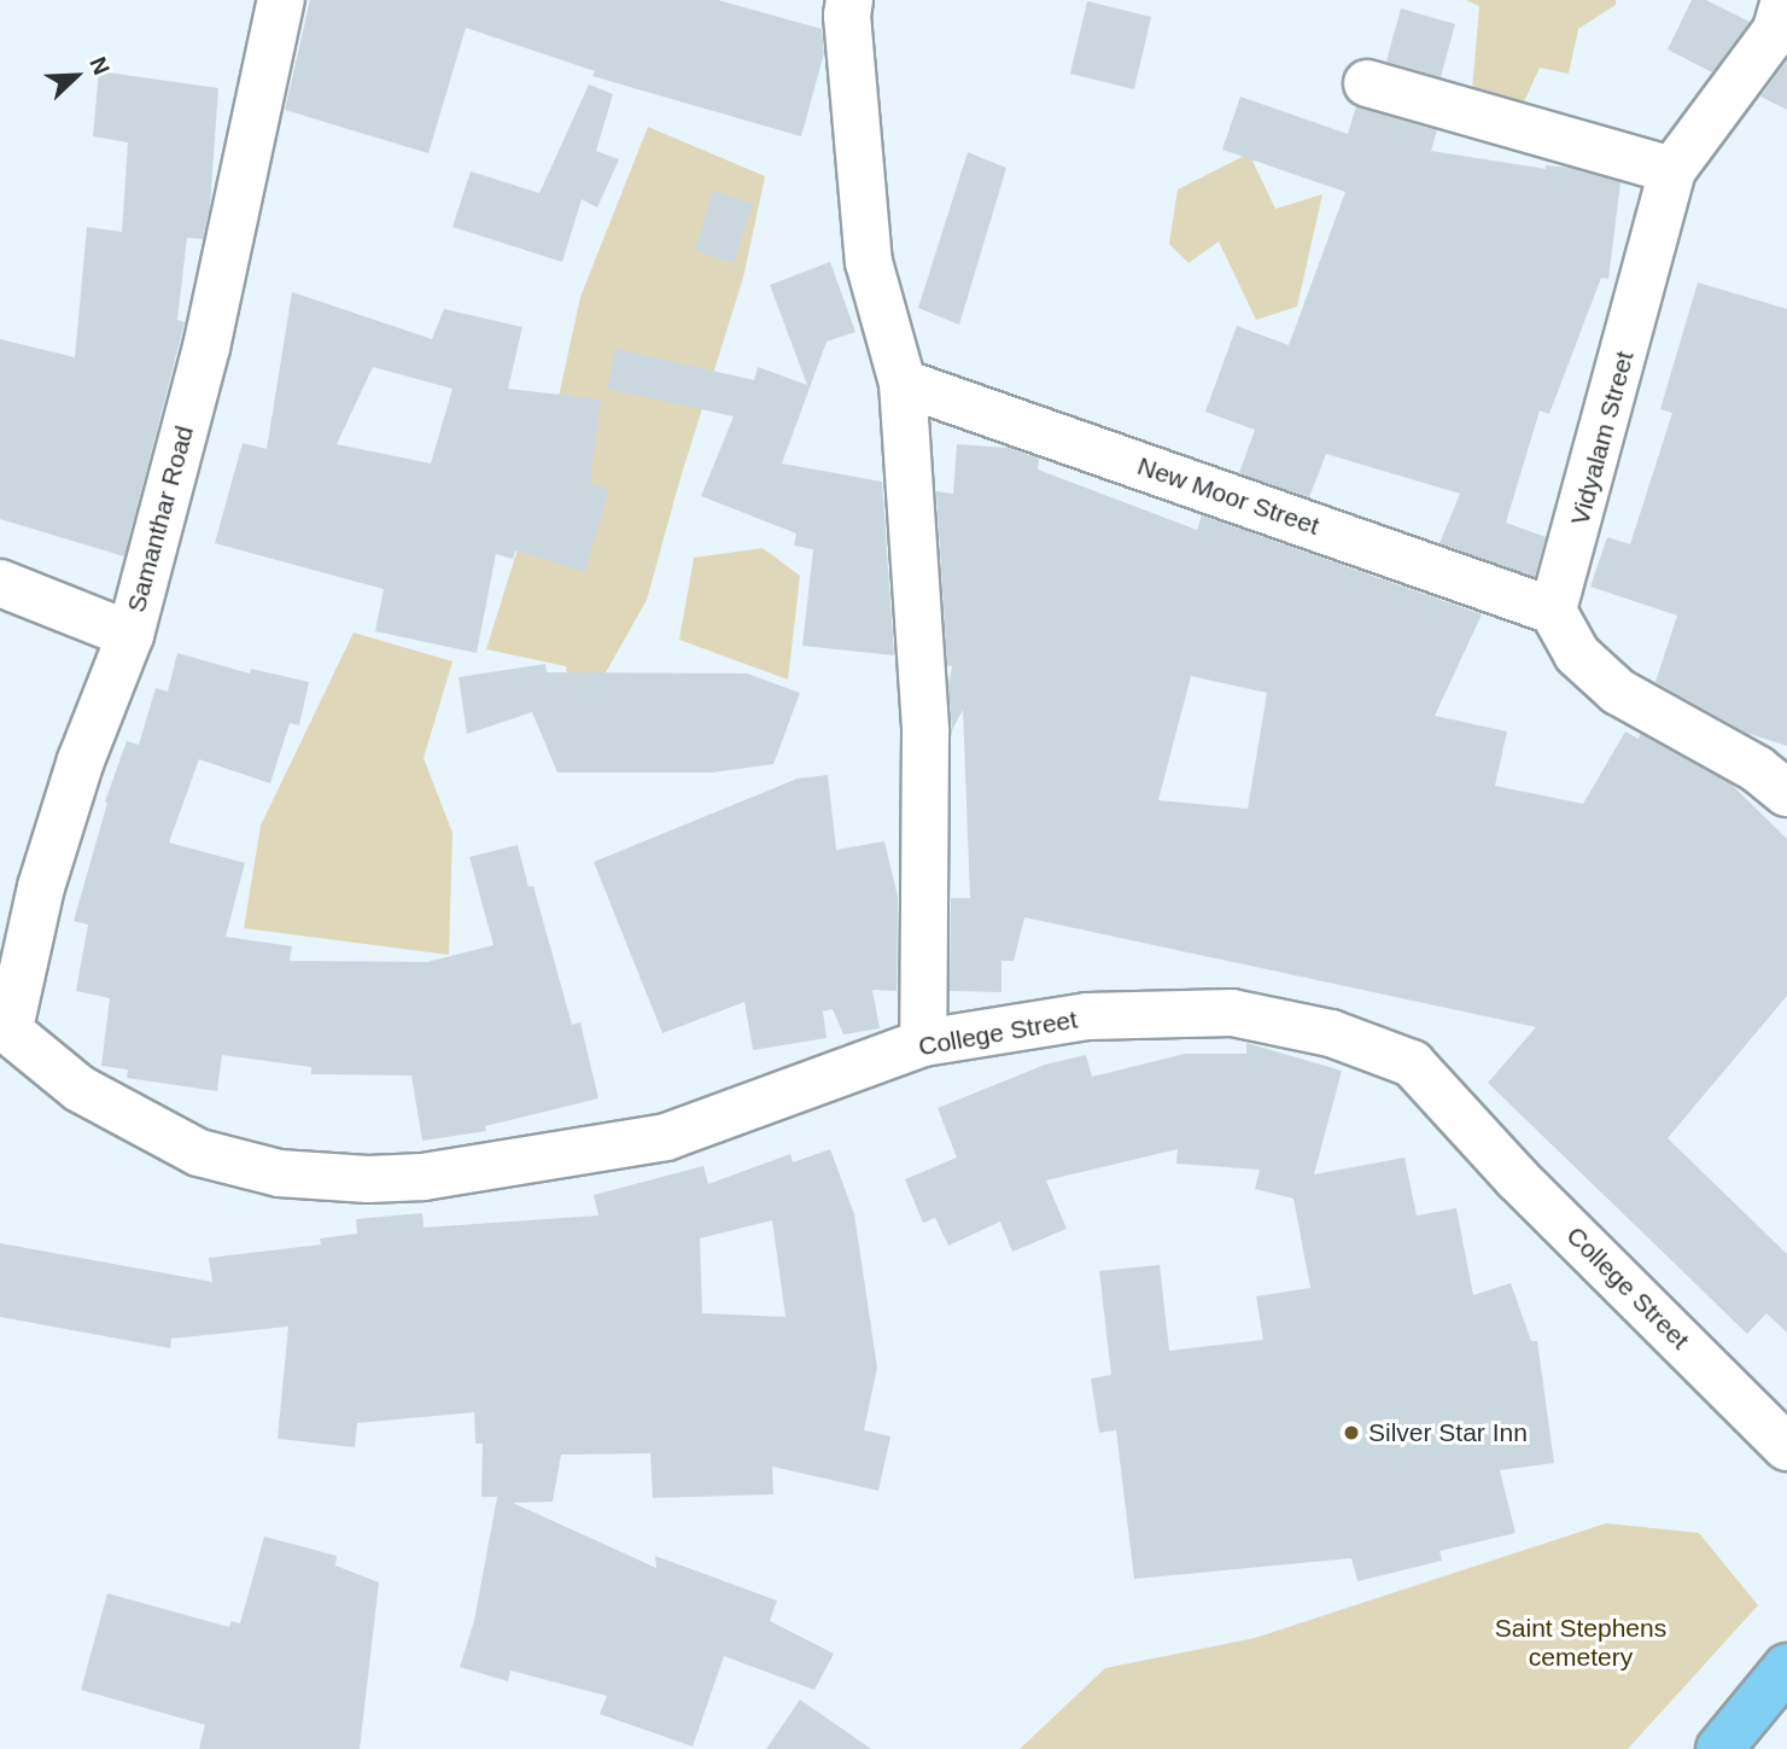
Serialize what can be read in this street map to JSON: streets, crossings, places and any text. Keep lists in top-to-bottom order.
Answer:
{
  "streets": {
    "street": [
      "Vidyalam Street",
      "New Moor Street",
      "Samanthar Road",
      "College Street"
    ]
  },
  "crossings": [
    ["Vidyalam Street", "New Moor Street"],
    ["Samanthar Road", "College Street"]
  ],
  "parks": ["Saint Stephens cemetery"],
  "places": ["Silver Star Inn"],
  "north": "top right"
}
